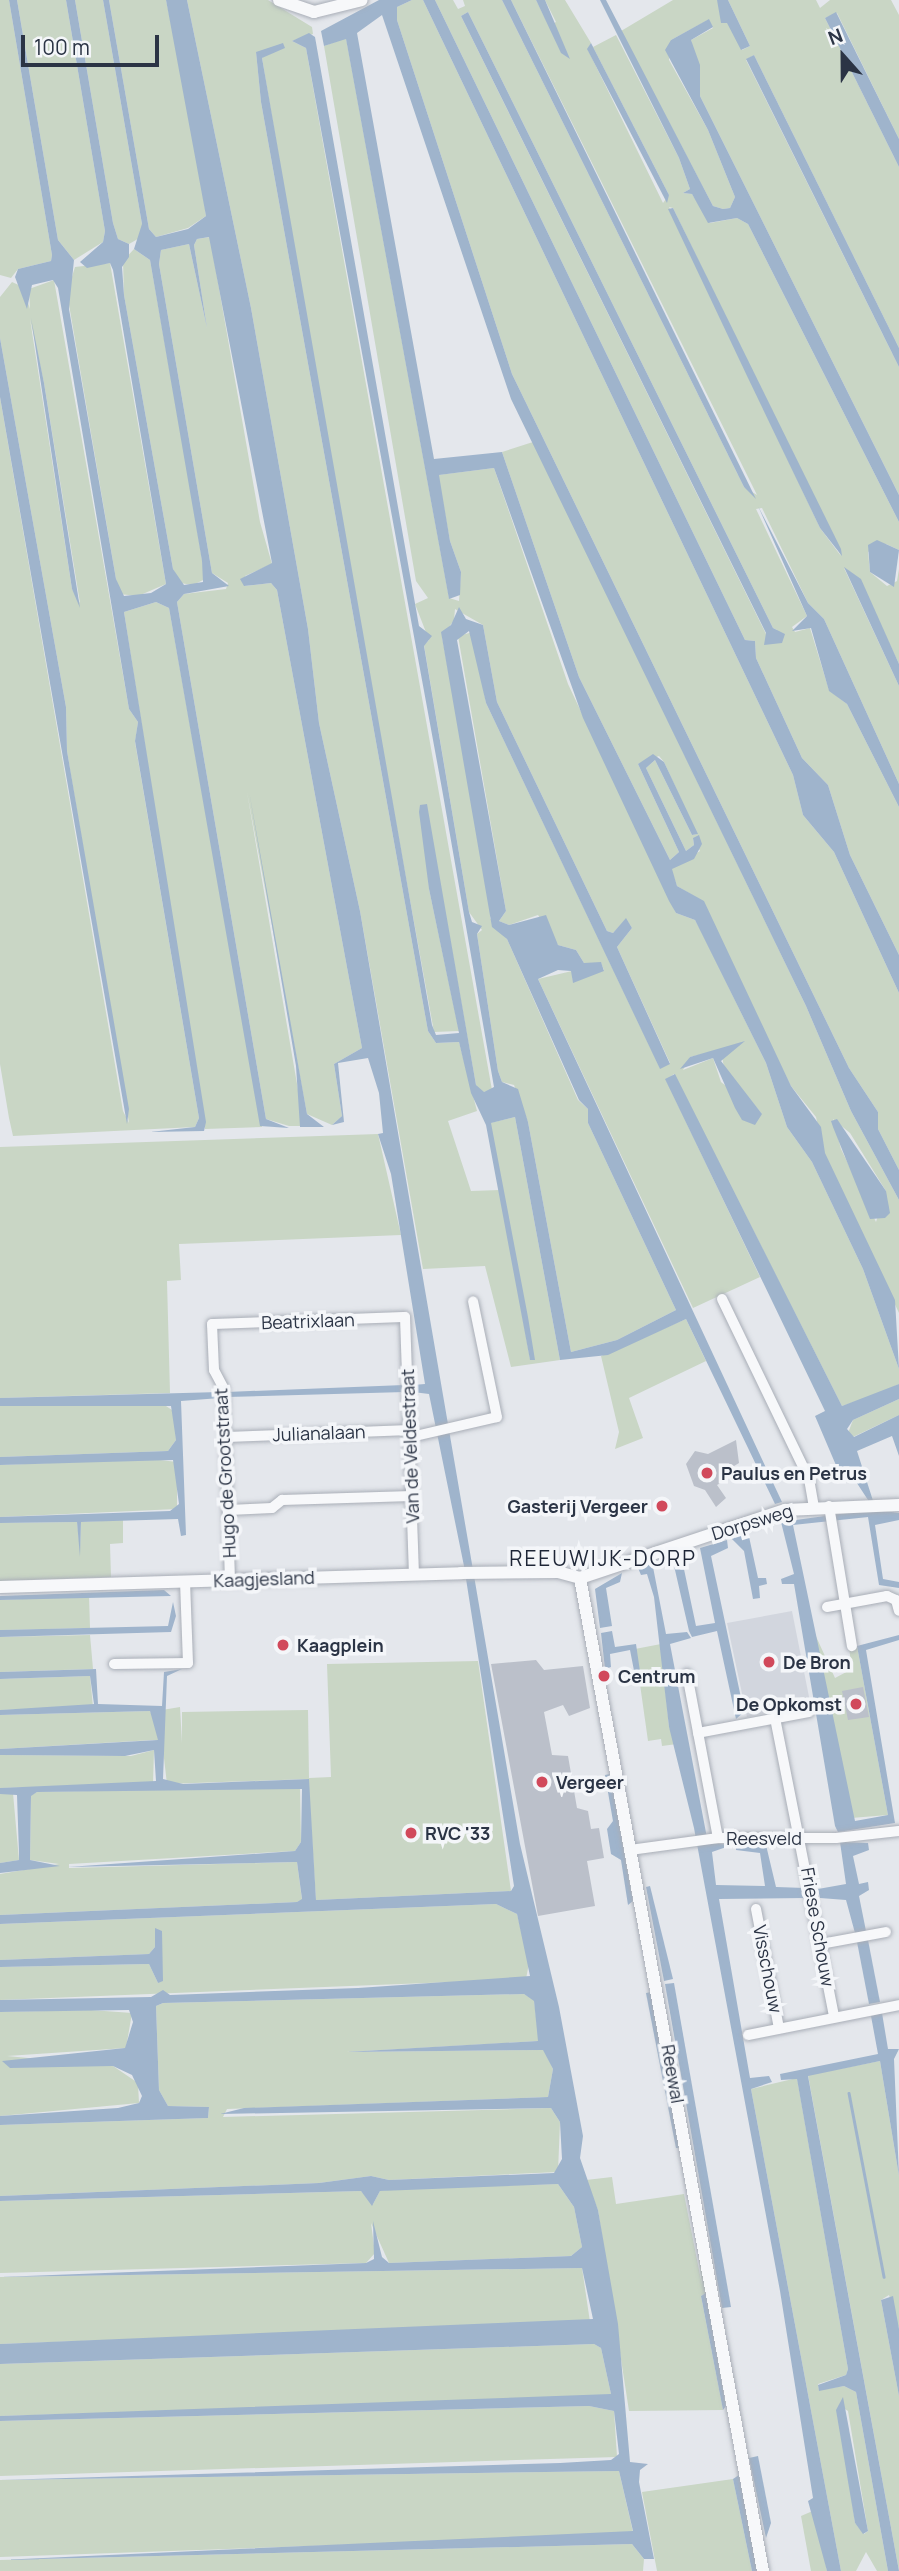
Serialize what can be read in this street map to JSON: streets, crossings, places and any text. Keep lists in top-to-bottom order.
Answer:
{
  "streets": {
    "street": [
      "Beatrixlaan",
      "Julianalaan",
      "Van de Veldestraat",
      "Hugo de Grootstraat",
      "Dorpsweg",
      "Kaagjesland",
      "Reesveld",
      "Friese Schouw",
      "Visschouw",
      "Reewal"
    ]
  },
  "crossings": [
    ["Beatrixlaan", "Van de Veldestraat"],
    ["Beatrixlaan", "Hugo de Grootstraat"],
    ["Julianalaan", "Van de Veldestraat"],
    ["Julianalaan", "Hugo de Grootstraat"],
    ["Van de Veldestraat", "Kaagjesland"],
    ["Hugo de Grootstraat", "Kaagjesland"],
    ["Dorpsweg", "Kaagjesland"],
    ["Dorpsweg", "Reewal"],
    ["Reesveld", "Friese Schouw"],
    ["Reesveld", "Reewal"],
    ["Friese Schouw", "Visschouw"]
  ],
  "districts": ["REEUWIJK-DORP"],
  "places": [
    "Paulus en Petrus",
    "Gasterij Vergeer",
    "Kaagplein",
    "De Bron",
    "Centrum",
    "De Opkomst",
    "Vergeer",
    "RVC '33"
  ],
  "scale_bar": "100 m",
  "north": "top"
}
